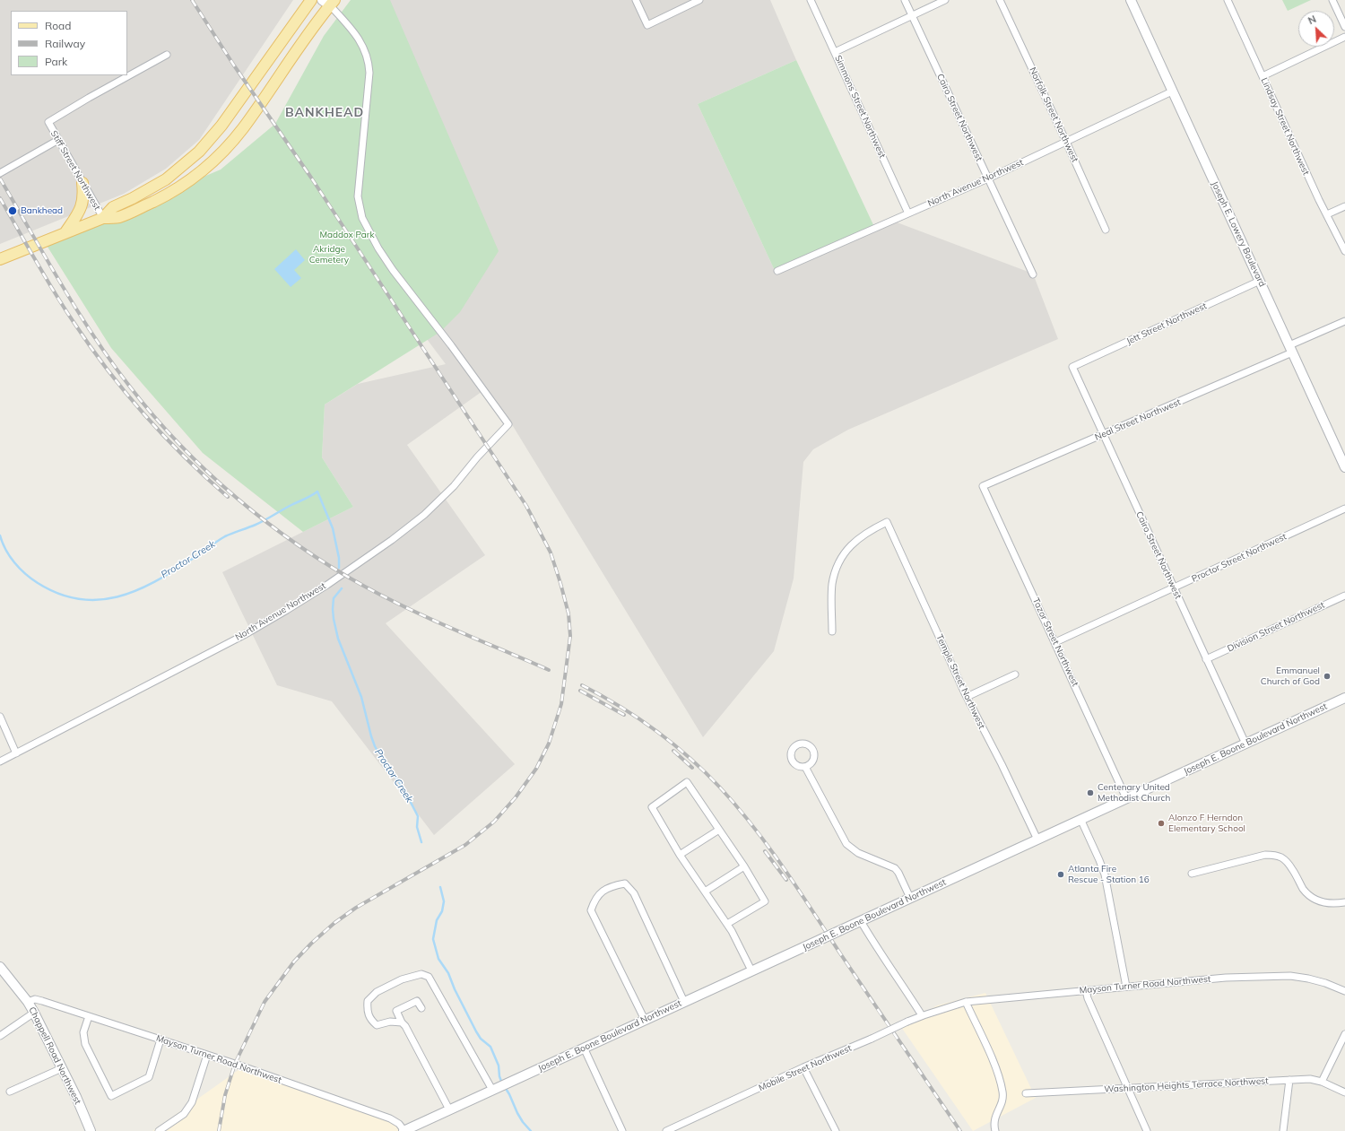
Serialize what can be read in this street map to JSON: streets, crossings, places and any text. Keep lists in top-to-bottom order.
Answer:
{
  "streets": {
    "main road": ["Joseph E. Lowery Boulevard", "Joseph E. Boone Boulevard Northwest", "Chappell Road Northwest"],
    "street": [
      "Simmons Street Northwest",
      "Norfolk Street Northwest",
      "Cairo Street Northwest",
      "Lindsay Street Northwest",
      "Stiff Street Northwest",
      "North Avenue Northwest",
      "Jett Street Northwest",
      "Neal Street Northwest",
      "Proctor Street Northwest",
      "Division Street Northwest",
      "Tazor Street Northwest",
      "Temple Street Northwest",
      "Mayson Turner Road Northwest",
      "Mobile Street Northwest",
      "Washington Heights Terrace Northwest"
    ]
  },
  "crossings": [
    ["Simmons Street Northwest", "North Avenue Northwest"],
    ["Norfolk Street Northwest", "North Avenue Northwest"],
    ["Cairo Street Northwest", "North Avenue Northwest"],
    ["Cairo Street Northwest", "Jett Street Northwest"],
    ["Cairo Street Northwest", "Neal Street Northwest"],
    ["Cairo Street Northwest", "Proctor Street Northwest"],
    ["Cairo Street Northwest", "Division Street Northwest"],
    ["Cairo Street Northwest", "Joseph E. Boone Boulevard Northwest"],
    ["North Avenue Northwest", "Joseph E. Lowery Boulevard"],
    ["Joseph E. Lowery Boulevard", "Jett Street Northwest"],
    ["Joseph E. Lowery Boulevard", "Neal Street Northwest"],
    ["Neal Street Northwest", "Tazor Street Northwest"],
    ["Proctor Street Northwest", "Tazor Street Northwest"],
    ["Tazor Street Northwest", "Joseph E. Boone Boulevard Northwest"],
    ["Temple Street Northwest", "Joseph E. Boone Boulevard Northwest"],
    ["Joseph E. Boone Boulevard Northwest", "Mayson Turner Road Northwest"],
    ["Mayson Turner Road Northwest", "Chappell Road Northwest"],
    ["Mayson Turner Road Northwest", "Mobile Street Northwest"]
  ],
  "districts": ["BANKHEAD"],
  "water": ["Proctor Creek"],
  "parks": ["Maddox Park", "Akridge Cemetery"],
  "places": [
    "Bankhead",
    "Emmanuel Church of God",
    "Centenary United Methodist Church",
    "Alonzo F Herndon Elementary School",
    "Atlanta Fire Rescue - Station 16"
  ],
  "legend": ["Road", "Railway", "Park"],
  "north": "top left"
}
